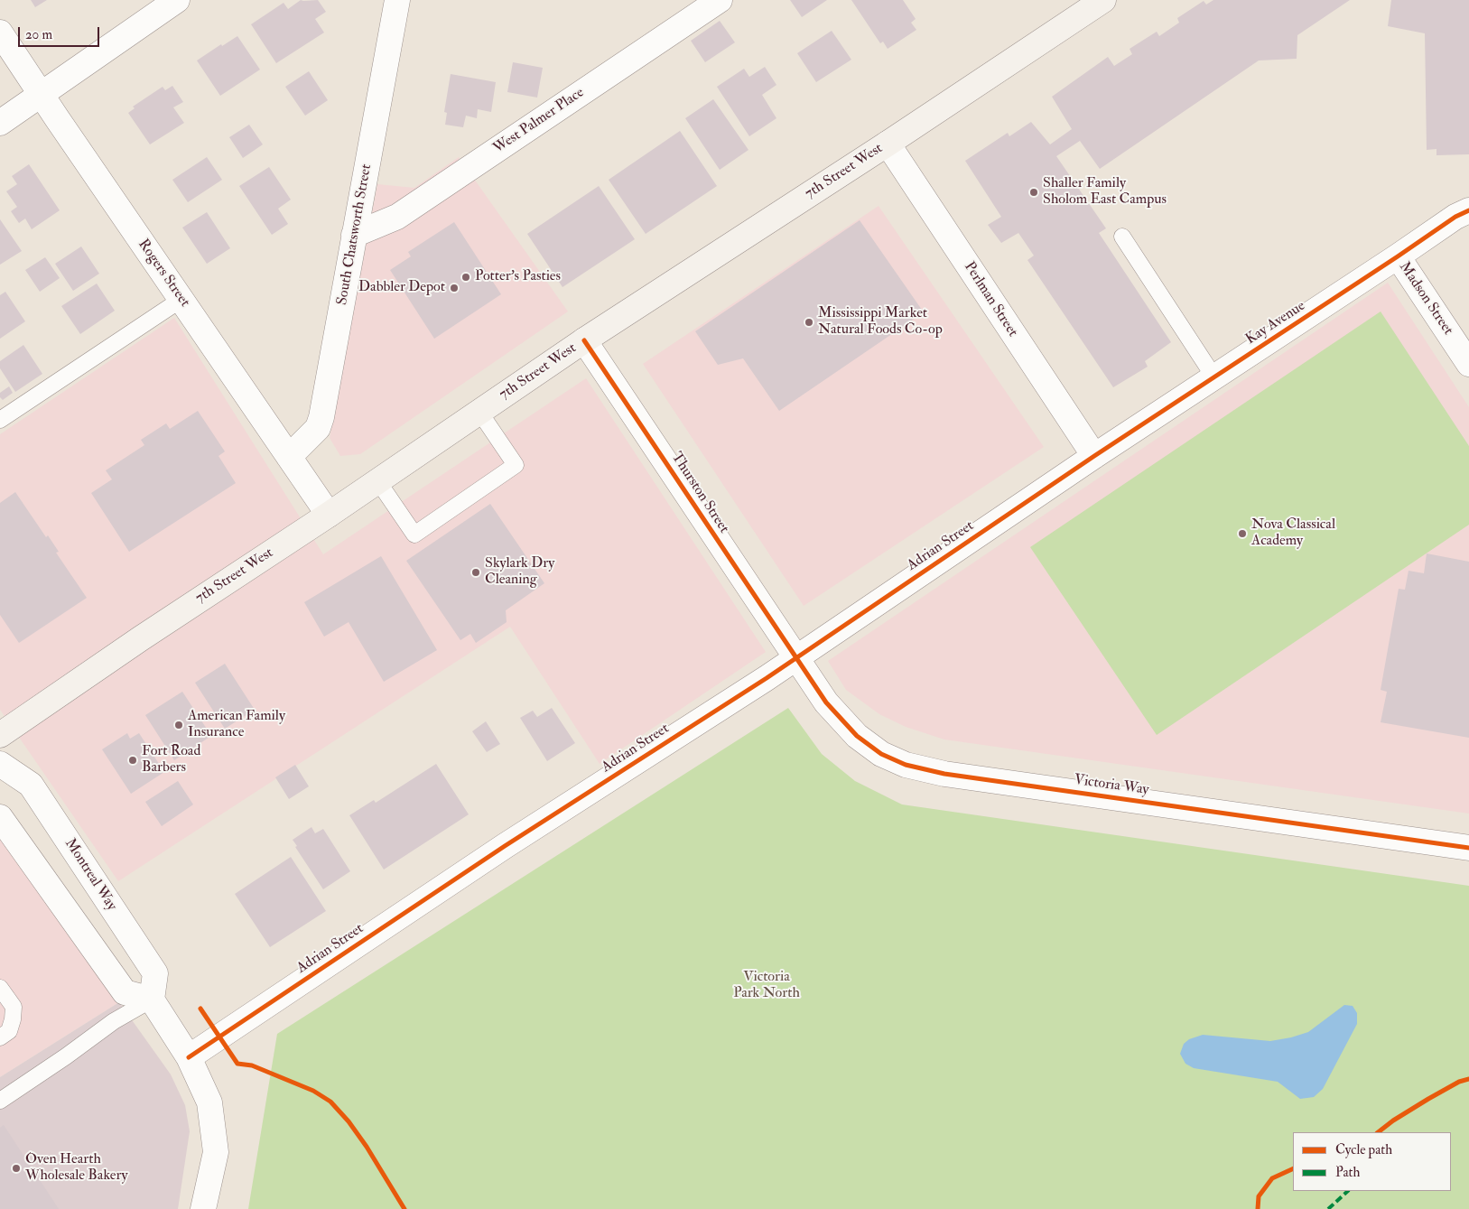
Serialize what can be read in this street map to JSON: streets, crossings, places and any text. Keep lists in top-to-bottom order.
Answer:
{
  "streets": {
    "main road": ["7th Street West"],
    "street": [
      "West Palmer Place",
      "South Chatsworth Street",
      "Rogers Street",
      "Madson Street",
      "Perlman Street",
      "Kay Avenue",
      "Thurston Street",
      "Adrian Street",
      "Victoria Way",
      "Montreal Way"
    ]
  },
  "crossings": [
    ["West Palmer Place", "South Chatsworth Street"],
    ["7th Street West", "Rogers Street"],
    ["7th Street West", "Perlman Street"],
    ["7th Street West", "Thurston Street"],
    ["South Chatsworth Street", "Rogers Street"],
    ["Madson Street", "Kay Avenue"],
    ["Perlman Street", "Kay Avenue"],
    ["Perlman Street", "Adrian Street"],
    ["Kay Avenue", "Adrian Street"],
    ["Thurston Street", "Adrian Street"],
    ["Thurston Street", "Victoria Way"],
    ["Adrian Street", "Victoria Way"]
  ],
  "parks": ["Victoria Park North"],
  "places": [
    "Shaller Family Sholom East Campus",
    "Potter's Pasties",
    "Dabbler Depot",
    "Mississippi Market Natural Foods Co-op",
    "Nova Classical Academy",
    "Skylark Dry Cleaning",
    "American Family Insurance",
    "Fort Road Barbers",
    "Oven Hearth Wholesale Bakery"
  ],
  "legend": ["Cycle path", "Path"],
  "scale_bar": "20 m"
}
